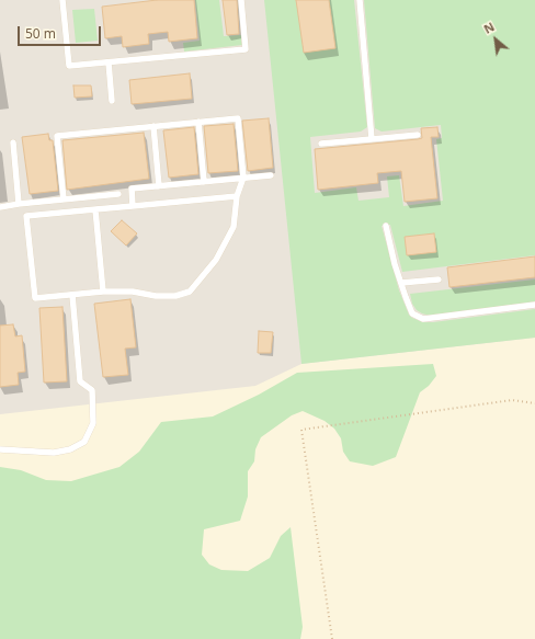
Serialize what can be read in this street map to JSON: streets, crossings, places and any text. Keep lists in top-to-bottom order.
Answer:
{
  "scale_bar": "50 m",
  "north": "top left"
}
